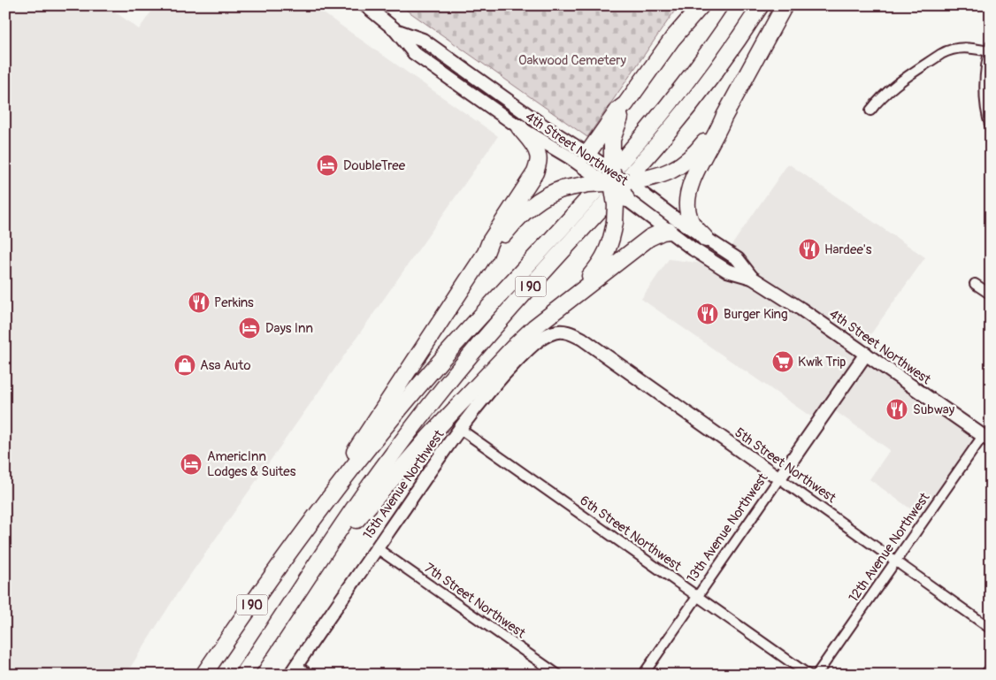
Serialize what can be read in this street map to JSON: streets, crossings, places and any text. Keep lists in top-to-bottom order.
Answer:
{
  "streets": {
    "highway": ["I 90"],
    "street": [
      "4th Street Northwest",
      "5th Street Northwest",
      "15th Avenue Northwest",
      "13th Avenue Northwest",
      "6th Street Northwest",
      "12th Avenue Northwest",
      "7th Street Northwest"
    ]
  },
  "crossings": [
    ["4th Street Northwest", "13th Avenue Northwest"],
    ["4th Street Northwest", "12th Avenue Northwest"],
    ["5th Street Northwest", "15th Avenue Northwest"],
    ["5th Street Northwest", "13th Avenue Northwest"],
    ["5th Street Northwest", "12th Avenue Northwest"],
    ["15th Avenue Northwest", "6th Street Northwest"],
    ["15th Avenue Northwest", "7th Street Northwest"],
    ["13th Avenue Northwest", "6th Street Northwest"]
  ],
  "parks": ["Oakwood Cemetery"],
  "places": {
    "hotel": ["DoubleTree", "Days Inn", "AmericInn Lodges & Suites"],
    "restaurant": [
      "Hardee's",
      "Perkins",
      "Burger King",
      "Subway"
    ],
    "supermarket": ["Kwik Trip"],
    "shop": ["Asa Auto"]
  }
}
